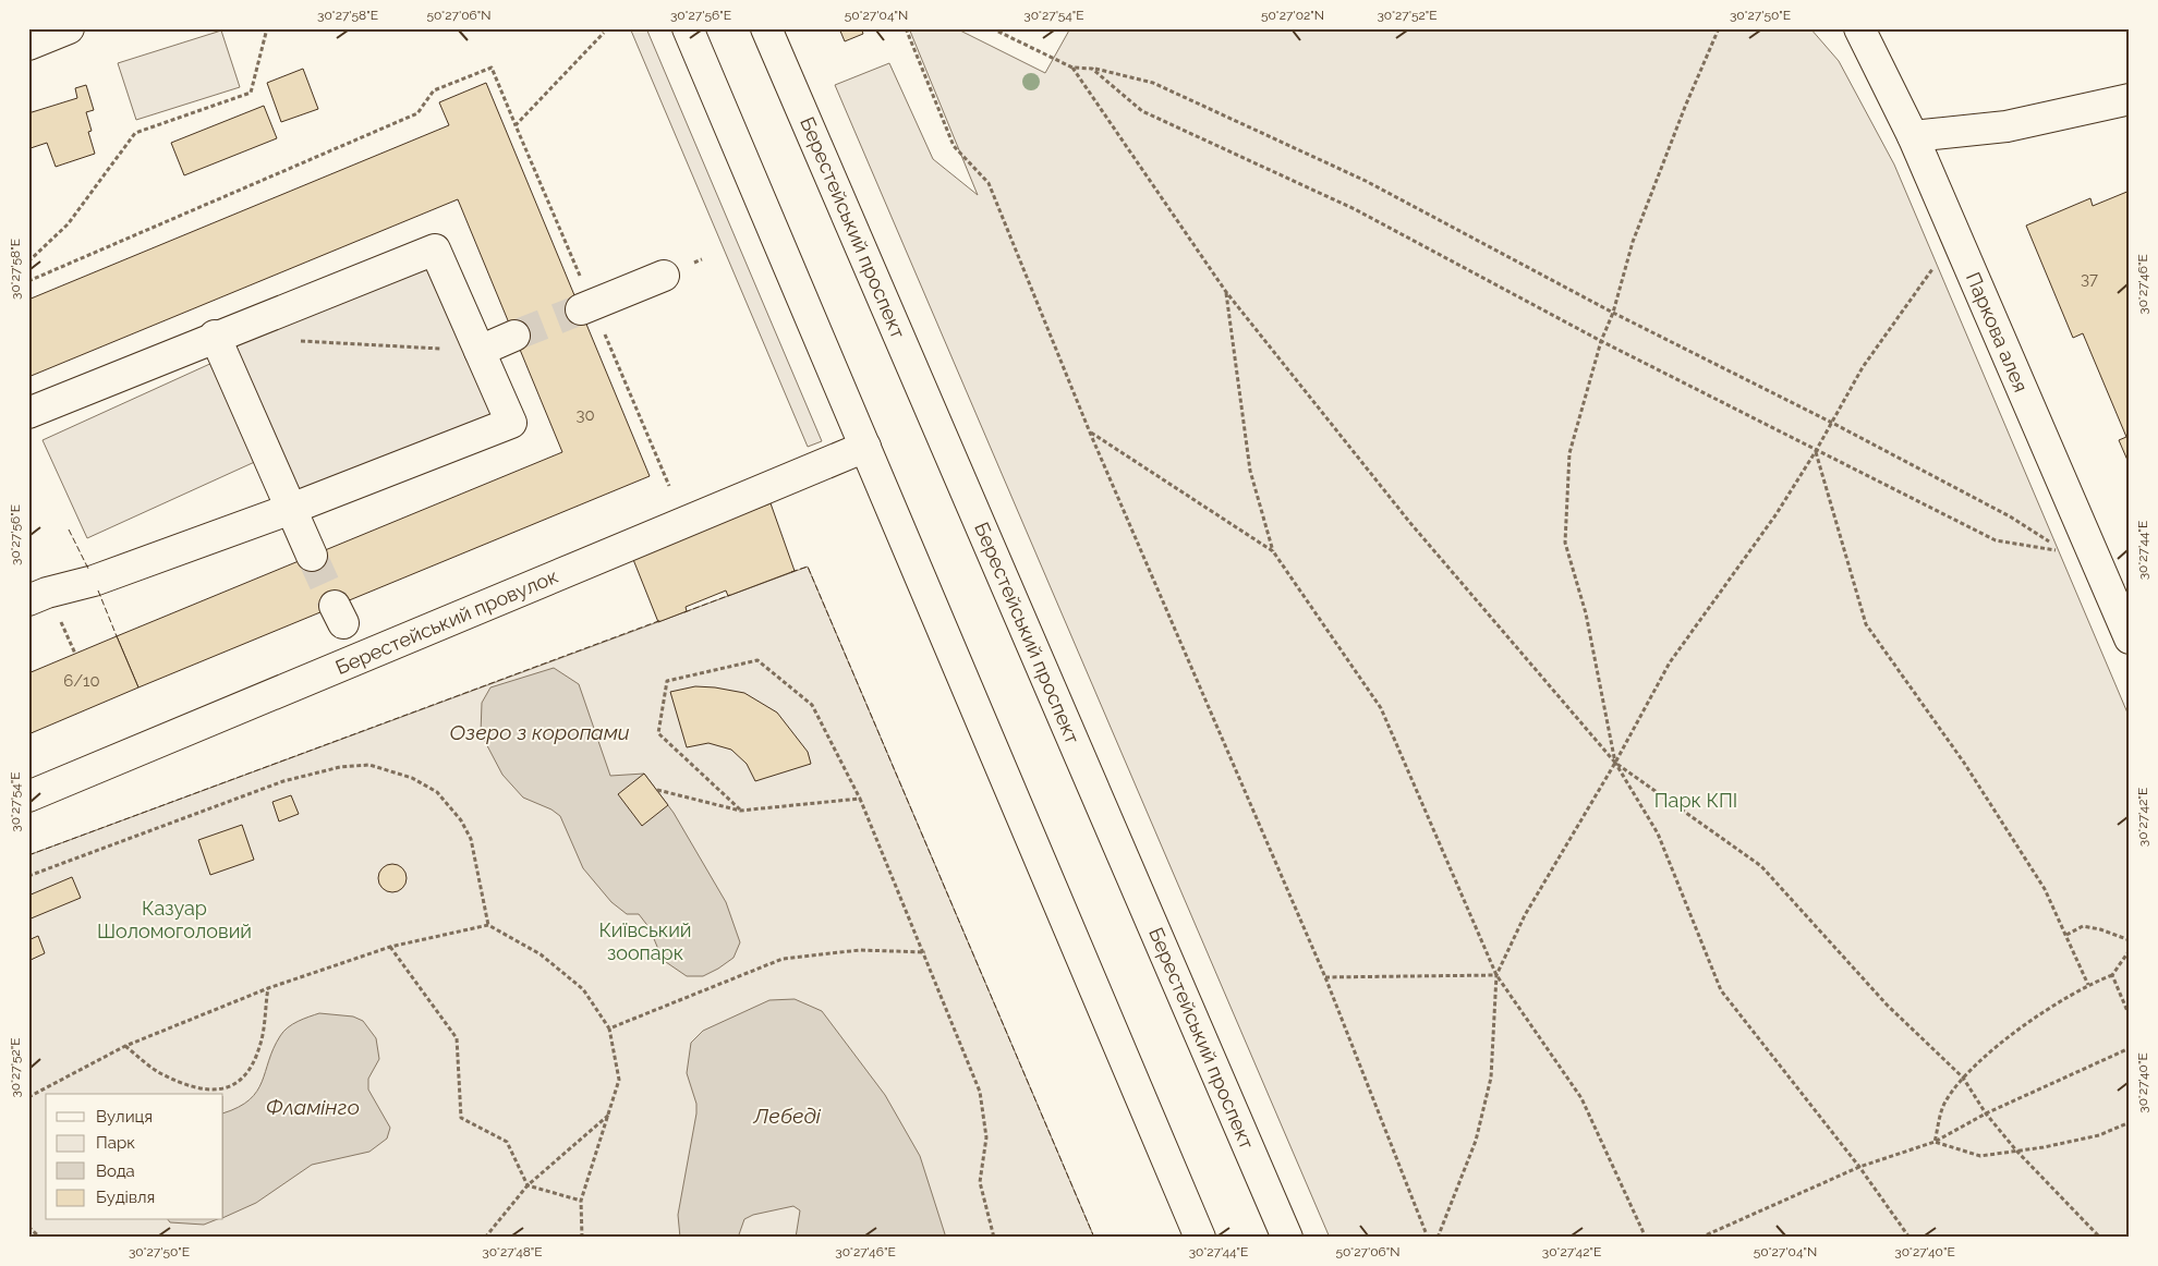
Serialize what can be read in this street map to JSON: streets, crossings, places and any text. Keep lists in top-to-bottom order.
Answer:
{
  "streets": {
    "main road": ["Берестейський проспект", "Паркова алея", "Берестейський провулок"]
  },
  "water": ["Озеро з коропами", "Фламінго", "Лебеді"],
  "parks": ["Парк КПІ", "Казуар Шоломоголовий", "Київський зоопарк"],
  "house_numbers": ["37", "30", "6/10"],
  "legend": [
    "Вулиця",
    "Парк",
    "Вода",
    "Будівля"
  ],
  "coordinates": [
    "30°27'58\"E",
    "50°27'06\"N",
    "30°27'56\"E",
    "50°27'04\"N",
    "30°27'54\"E",
    "50°27'02\"N",
    "30°27'52\"E",
    "30°27'50\"E",
    "30°27'46\"E",
    "30°27'44\"E",
    "30°27'42\"E",
    "30°27'40\"E",
    "30°27'48\"E"
  ]
}
